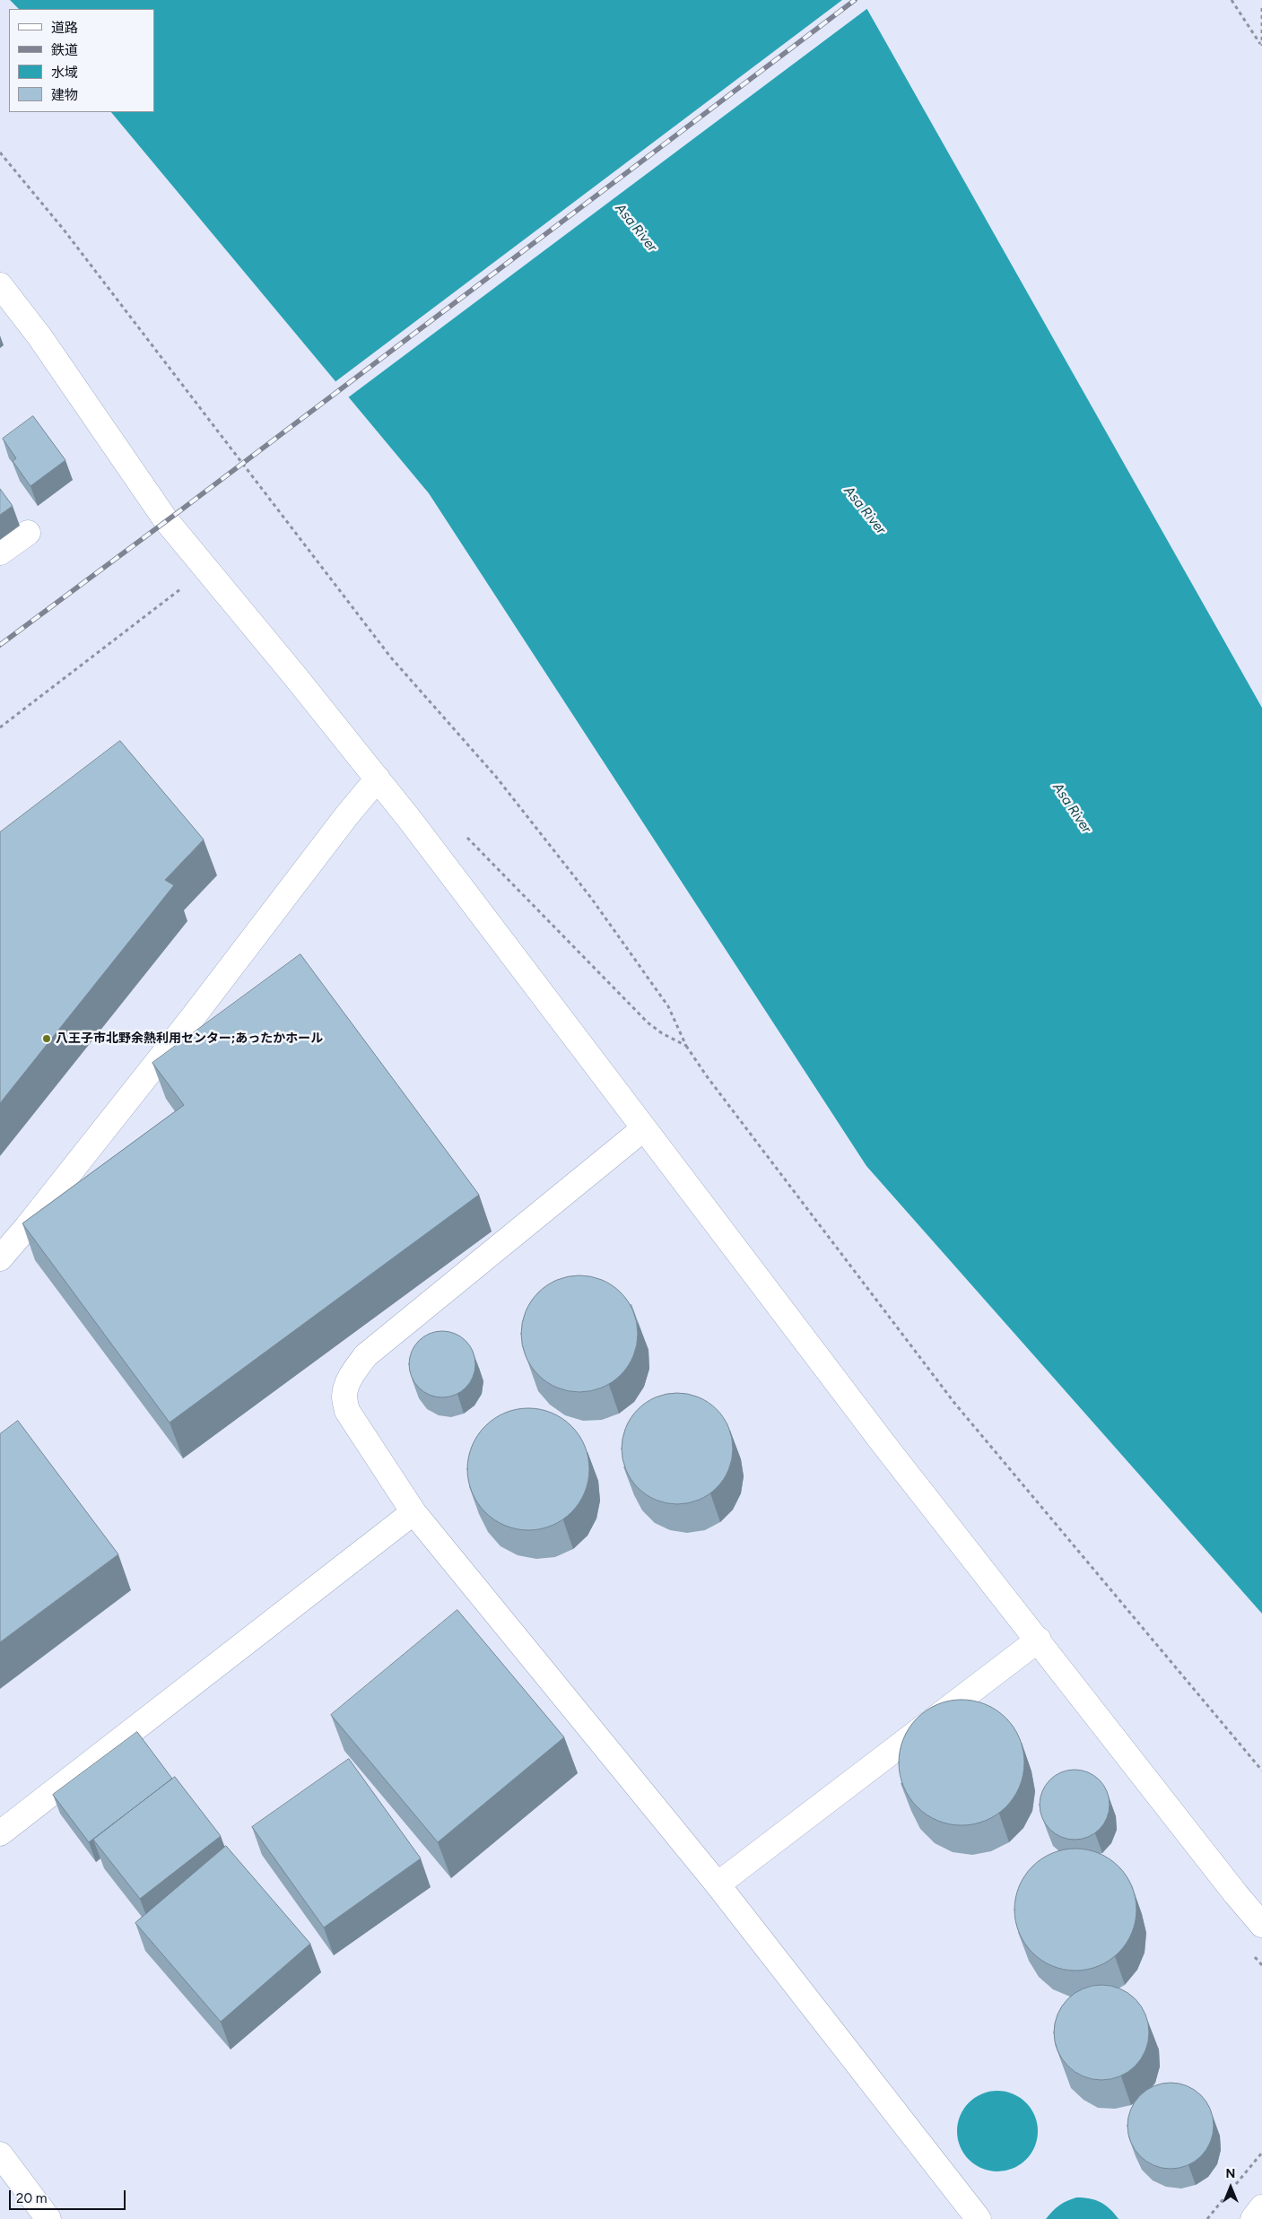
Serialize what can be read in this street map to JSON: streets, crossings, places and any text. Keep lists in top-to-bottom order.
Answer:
{
  "water": ["Asa River"],
  "places": ["八王子市北野余熱利用センター;あったかホール"],
  "legend": [
    "道路",
    "鉄道",
    "水域",
    "建物"
  ],
  "scale_bar": "20 m",
  "north": "top"
}
